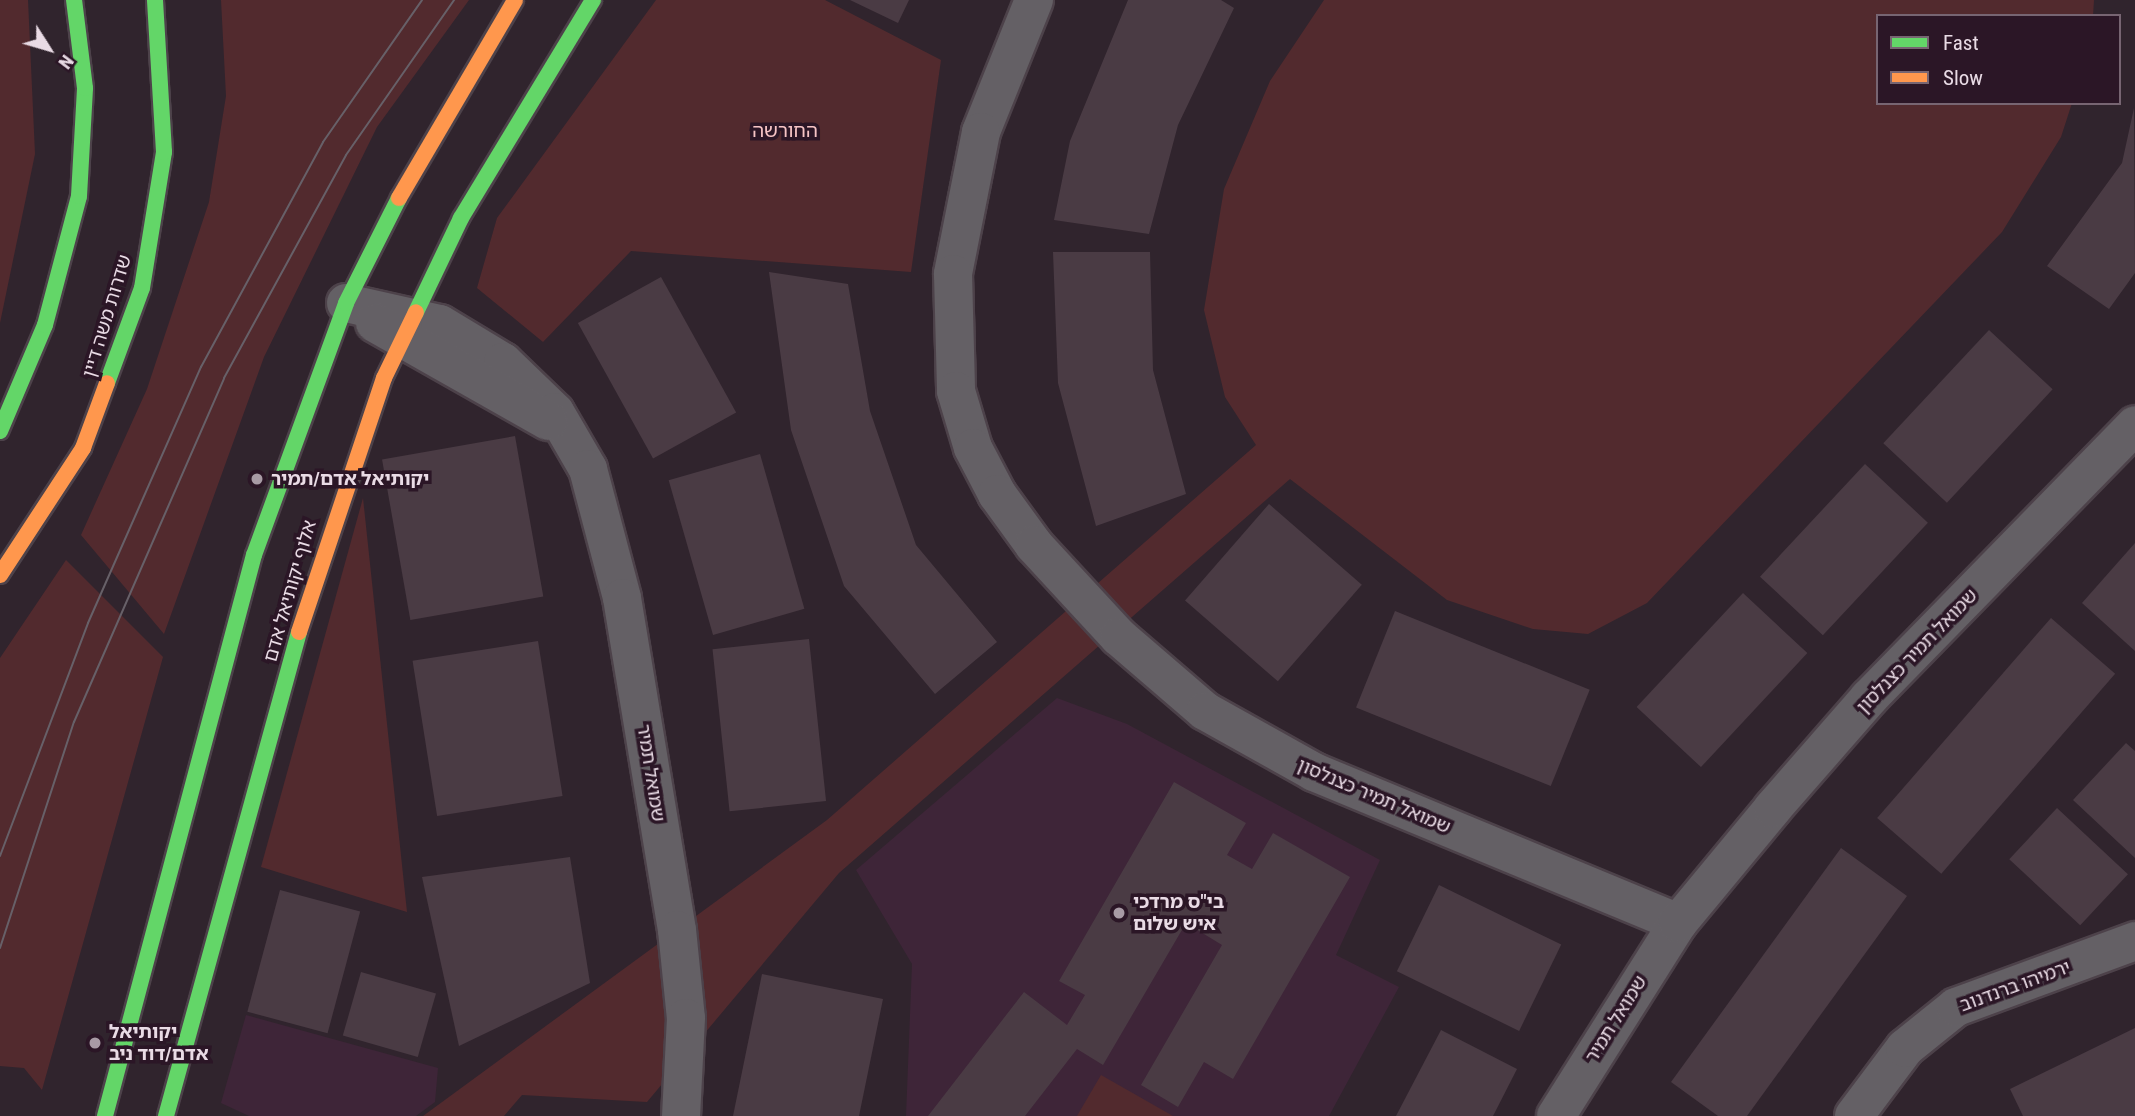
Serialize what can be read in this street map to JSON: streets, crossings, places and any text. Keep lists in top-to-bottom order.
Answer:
{
  "streets": {
    "street": [
      "שדרות משה דיין",
      "אלוף יקותיאל אדם",
      "שמואל תמיר כצנלסון",
      "שמואל תמיר",
      "ירמיהו ברנדנוב"
    ]
  },
  "crossings": [
    ["אלוף יקותיאל אדם", "שמואל תמיר"],
    ["שמואל תמיר כצנלסון", "שמואל תמיר"]
  ],
  "parks": ["החורשה"],
  "places": ["יקותיאל אדם/תמיר", "בי\"ס מרדכי איש שלום", "יקותיאל אדם/דוד ניב"],
  "legend": ["Fast", "Slow"],
  "north": "bottom right"
}
